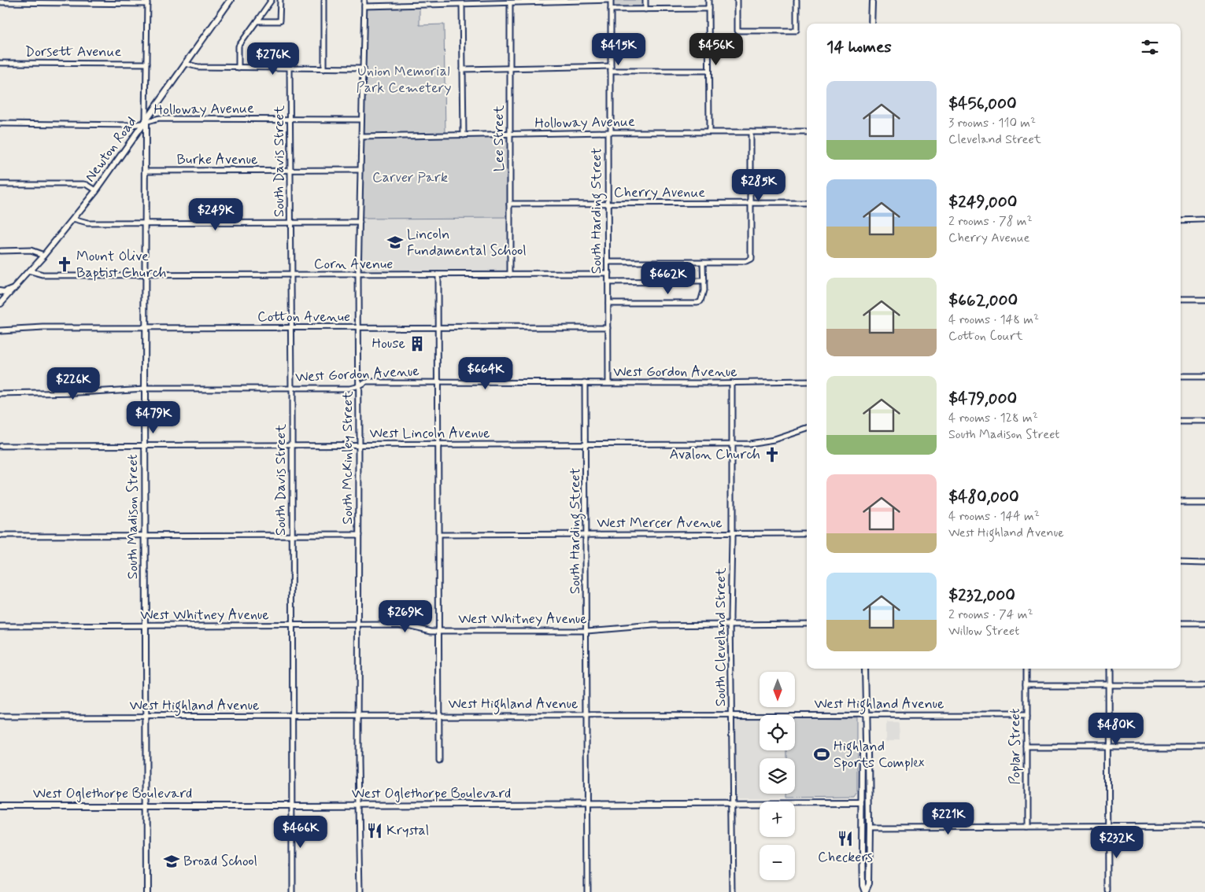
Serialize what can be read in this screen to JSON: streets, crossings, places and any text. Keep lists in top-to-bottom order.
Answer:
{
  "streets": {
    "main road": ["Newton Road", "South Madison Street", "West Oglethorpe Boulevard"],
    "street": [
      "Dorsett Avenue",
      "Holloway Avenue",
      "Lee Street",
      "Burke Avenue",
      "South Davis Street",
      "Cherry Avenue",
      "South Harding Street",
      "Corn Avenue",
      "Cotton Avenue",
      "West Gordon Avenue",
      "West Lincoln Avenue",
      "South McKinley Street",
      "West Mercer Avenue",
      "West Whitney Avenue",
      "South Cleveland Street",
      "West Highland Avenue",
      "Poplar Street"
    ]
  },
  "crossings": [
    ["Dorsett Avenue", "South Madison Street"],
    ["Holloway Avenue", "Lee Street"],
    ["Holloway Avenue", "Newton Road"],
    ["Holloway Avenue", "South Davis Street"],
    ["Holloway Avenue", "South Harding Street"],
    ["Holloway Avenue", "South McKinley Street"],
    ["Holloway Avenue", "South Madison Street"],
    ["Lee Street", "Cherry Avenue"],
    ["Lee Street", "Corn Avenue"],
    ["Newton Road", "Corn Avenue"],
    ["Newton Road", "South Madison Street"],
    ["Burke Avenue", "South Davis Street"],
    ["Burke Avenue", "South McKinley Street"],
    ["Burke Avenue", "South Madison Street"],
    ["South Davis Street", "Corn Avenue"],
    ["South Davis Street", "Cotton Avenue"],
    ["South Davis Street", "West Gordon Avenue"],
    ["South Davis Street", "West Lincoln Avenue"],
    ["South Davis Street", "West Whitney Avenue"],
    ["South Davis Street", "West Highland Avenue"],
    ["South Davis Street", "West Oglethorpe Boulevard"],
    ["Cherry Avenue", "South Harding Street"],
    ["South Harding Street", "Corn Avenue"],
    ["South Harding Street", "Cotton Avenue"],
    ["South Harding Street", "West Gordon Avenue"],
    ["South Harding Street", "West Lincoln Avenue"],
    ["South Harding Street", "West Mercer Avenue"],
    ["South Harding Street", "West Whitney Avenue"],
    ["South Harding Street", "West Highland Avenue"],
    ["South Harding Street", "West Oglethorpe Boulevard"],
    ["Corn Avenue", "South McKinley Street"],
    ["Corn Avenue", "South Madison Street"],
    ["Cotton Avenue", "South McKinley Street"],
    ["Cotton Avenue", "South Madison Street"],
    ["West Gordon Avenue", "South McKinley Street"],
    ["West Gordon Avenue", "South Madison Street"],
    ["West Gordon Avenue", "South Cleveland Street"],
    ["West Lincoln Avenue", "South McKinley Street"],
    ["West Lincoln Avenue", "South Madison Street"],
    ["West Lincoln Avenue", "South Cleveland Street"],
    ["South McKinley Street", "West Whitney Avenue"],
    ["South McKinley Street", "West Highland Avenue"],
    ["South McKinley Street", "West Oglethorpe Boulevard"],
    ["South Madison Street", "West Whitney Avenue"],
    ["South Madison Street", "West Highland Avenue"],
    ["South Madison Street", "West Oglethorpe Boulevard"],
    ["West Mercer Avenue", "South Cleveland Street"],
    ["West Whitney Avenue", "South Cleveland Street"],
    ["South Cleveland Street", "West Highland Avenue"],
    ["South Cleveland Street", "West Oglethorpe Boulevard"],
    ["West Highland Avenue", "Poplar Street"]
  ],
  "parks": ["Union Memorial Park Cemetery", "Carver Park"],
  "places": {
    "school or university": ["Lincoln Fundamental School", "Broad School"],
    "church": ["Mount Olive Baptist Church", "Avalon Church"],
    "building": ["House"],
    "sports": ["Highland Sports Complex"],
    "restaurant": ["Krystal", "Checkers"]
  },
  "north": "bottom",
  "page": {
    "heading": "14 homes",
    "price": [
      "$415K",
      "$456K",
      "$276K",
      "$285K",
      "$249K",
      "$662K",
      "$664K",
      "$226K",
      "$479K",
      "$269K",
      "$480K",
      "$221K",
      "$466K",
      "$232K"
    ],
    "list": [
      {
        "name": "$456,000",
        "note": "3 rooms · 110 m² · Cleveland Street"
      },
      {
        "name": "$249,000",
        "note": "2 rooms · 78 m² · Cherry Avenue"
      },
      {
        "name": "$662,000",
        "note": "4 rooms · 148 m² · Cotton Court"
      },
      {
        "name": "$479,000",
        "note": "4 rooms · 128 m² · South Madison Street"
      },
      {
        "name": "$480,000",
        "note": "4 rooms · 144 m² · West Highland Avenue"
      },
      {
        "name": "$232,000",
        "note": "2 rooms · 74 m² · Willow Street"
      }
    ],
    "map_buttons": ["+", "−"]
  }
}
